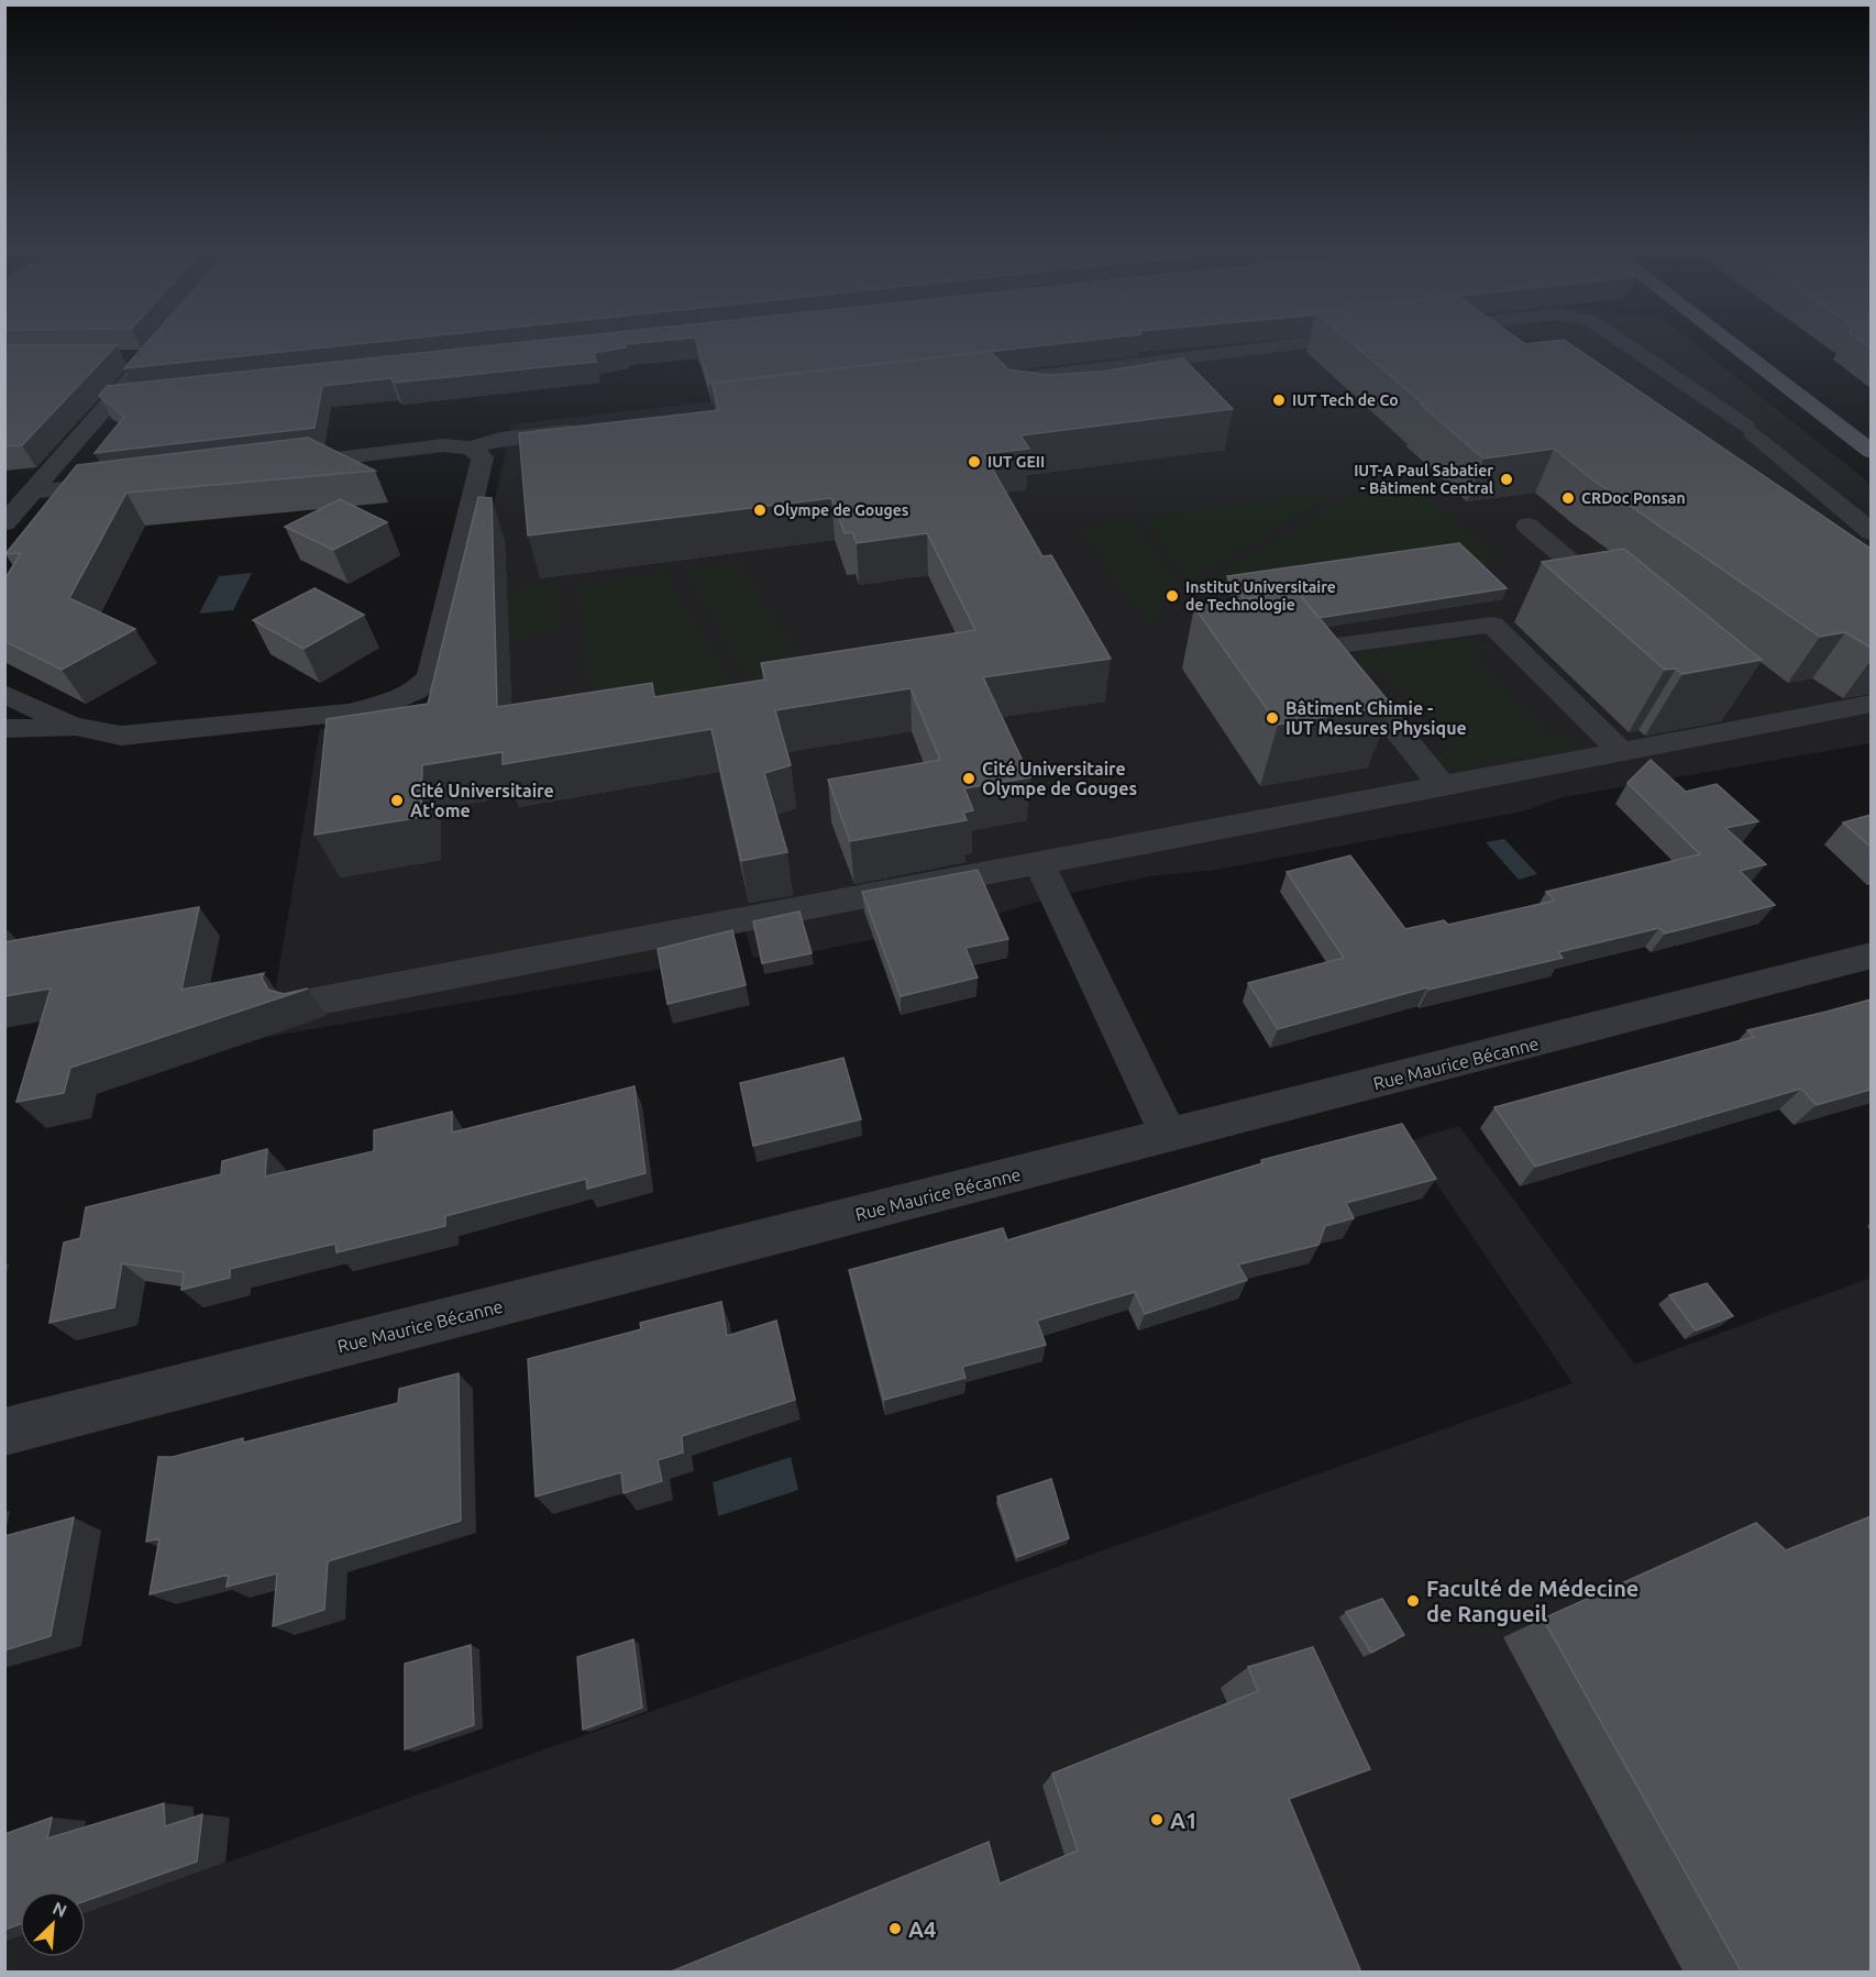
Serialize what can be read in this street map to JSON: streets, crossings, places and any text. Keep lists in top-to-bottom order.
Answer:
{
  "streets": {
    "street": ["Rue Maurice Bécanne"]
  },
  "places": [
    "IUT Tech de Co",
    "IUT GEII",
    "IUT-A Paul Sabatier - Bâtiment Central",
    "CRDoc Ponsan",
    "Olympe de Gouges",
    "Institut Universitaire de Technologie",
    "Bâtiment Chimie - IUT Mesures Physique",
    "Cité Universitaire Olympe de Gouges",
    "Cité Universitaire At'ome",
    "Faculté de Médecine de Rangueil",
    "A1",
    "A4"
  ],
  "north": "top right"
}
